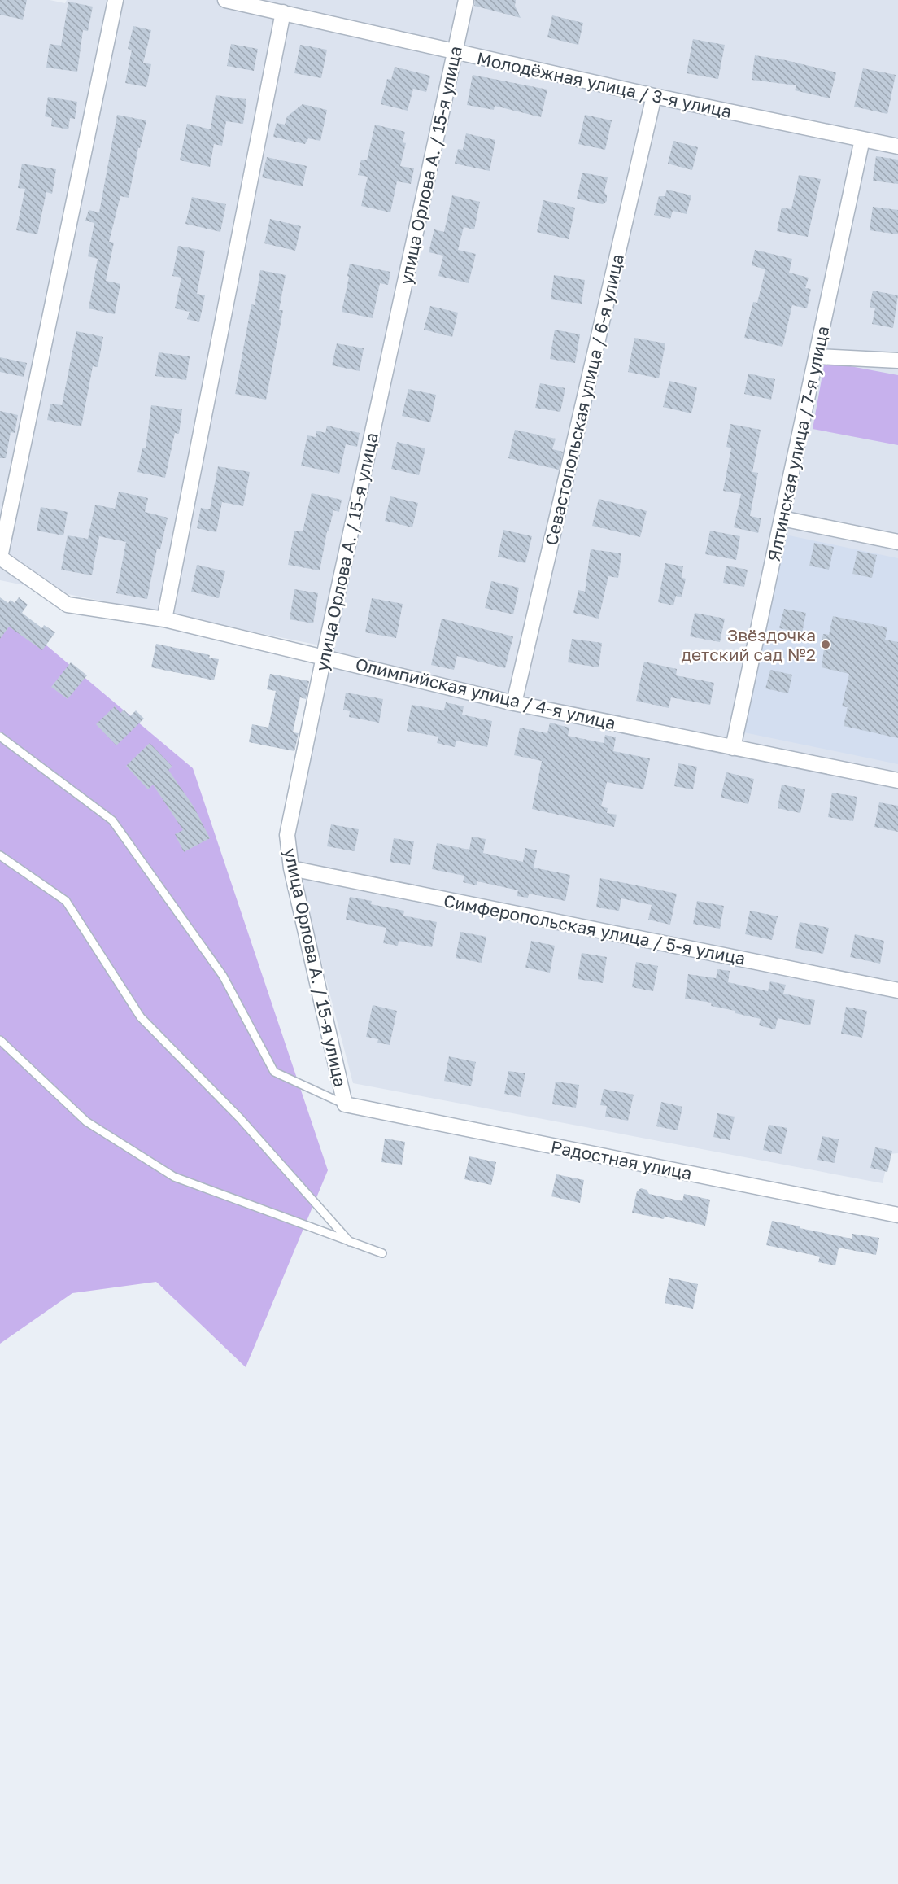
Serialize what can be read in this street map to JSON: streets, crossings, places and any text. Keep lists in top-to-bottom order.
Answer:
{
  "streets": {
    "street": [
      "Молодёжная улица / 3-я улица",
      "улица Орлова А. / 15-я улица",
      "Севастопольская улица / 6-я улица",
      "Ялтинская улица / 7-я улица",
      "Олимпийская улица / 4-я улица",
      "Симферопольская улица / 5-я улица",
      "Радостная улица"
    ]
  },
  "crossings": [
    ["Молодёжная улица / 3-я улица", "улица Орлова А. / 15-я улица"],
    ["Молодёжная улица / 3-я улица", "Севастопольская улица / 6-я улица"],
    ["Молодёжная улица / 3-я улица", "Ялтинская улица / 7-я улица"],
    ["улица Орлова А. / 15-я улица", "Олимпийская улица / 4-я улица"],
    ["улица Орлова А. / 15-я улица", "Симферопольская улица / 5-я улица"],
    ["улица Орлова А. / 15-я улица", "Радостная улица"],
    ["Севастопольская улица / 6-я улица", "Олимпийская улица / 4-я улица"],
    ["Ялтинская улица / 7-я улица", "Олимпийская улица / 4-я улица"]
  ],
  "places": ["Звёздочка детский сад №2"]
}
